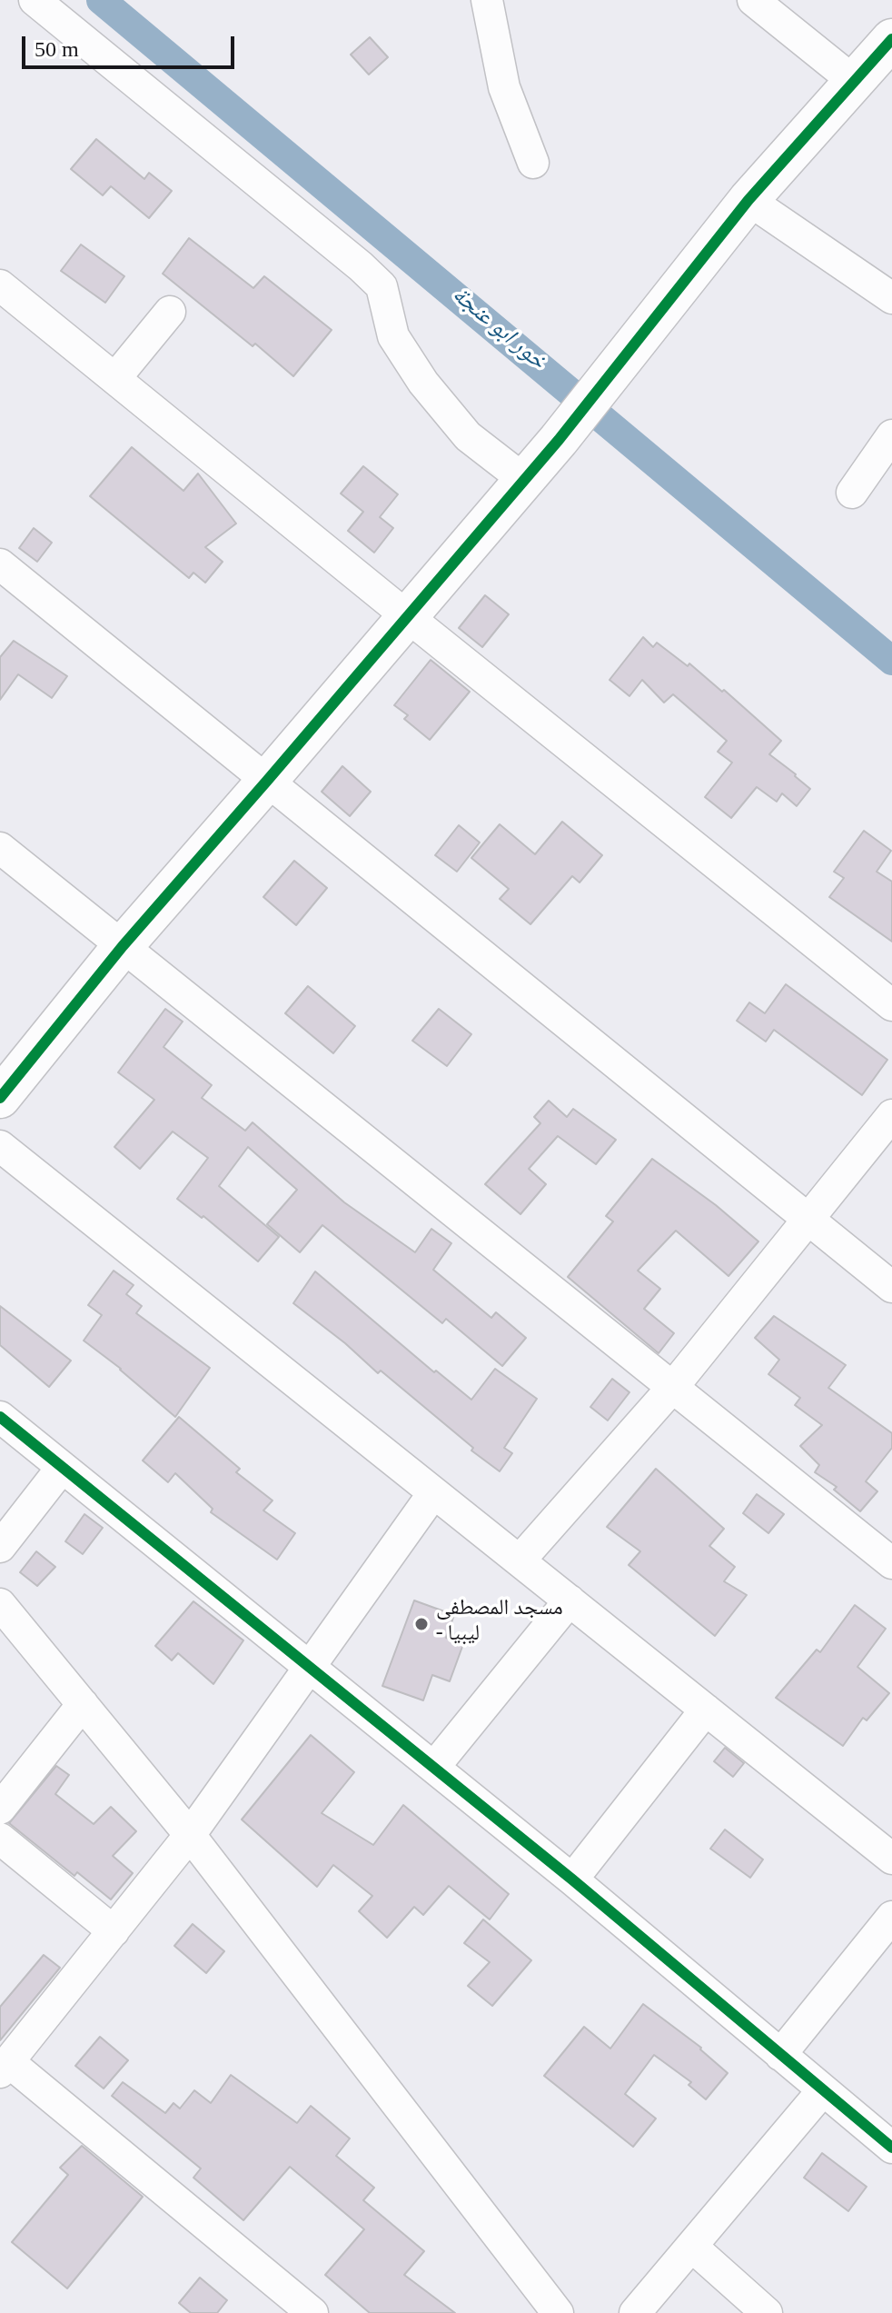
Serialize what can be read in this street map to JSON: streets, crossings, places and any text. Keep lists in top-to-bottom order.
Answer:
{
  "water": ["خور ابو عنجة"],
  "places": ["مسجد المصطفى - ليبيا"],
  "scale_bar": "50 m"
}
